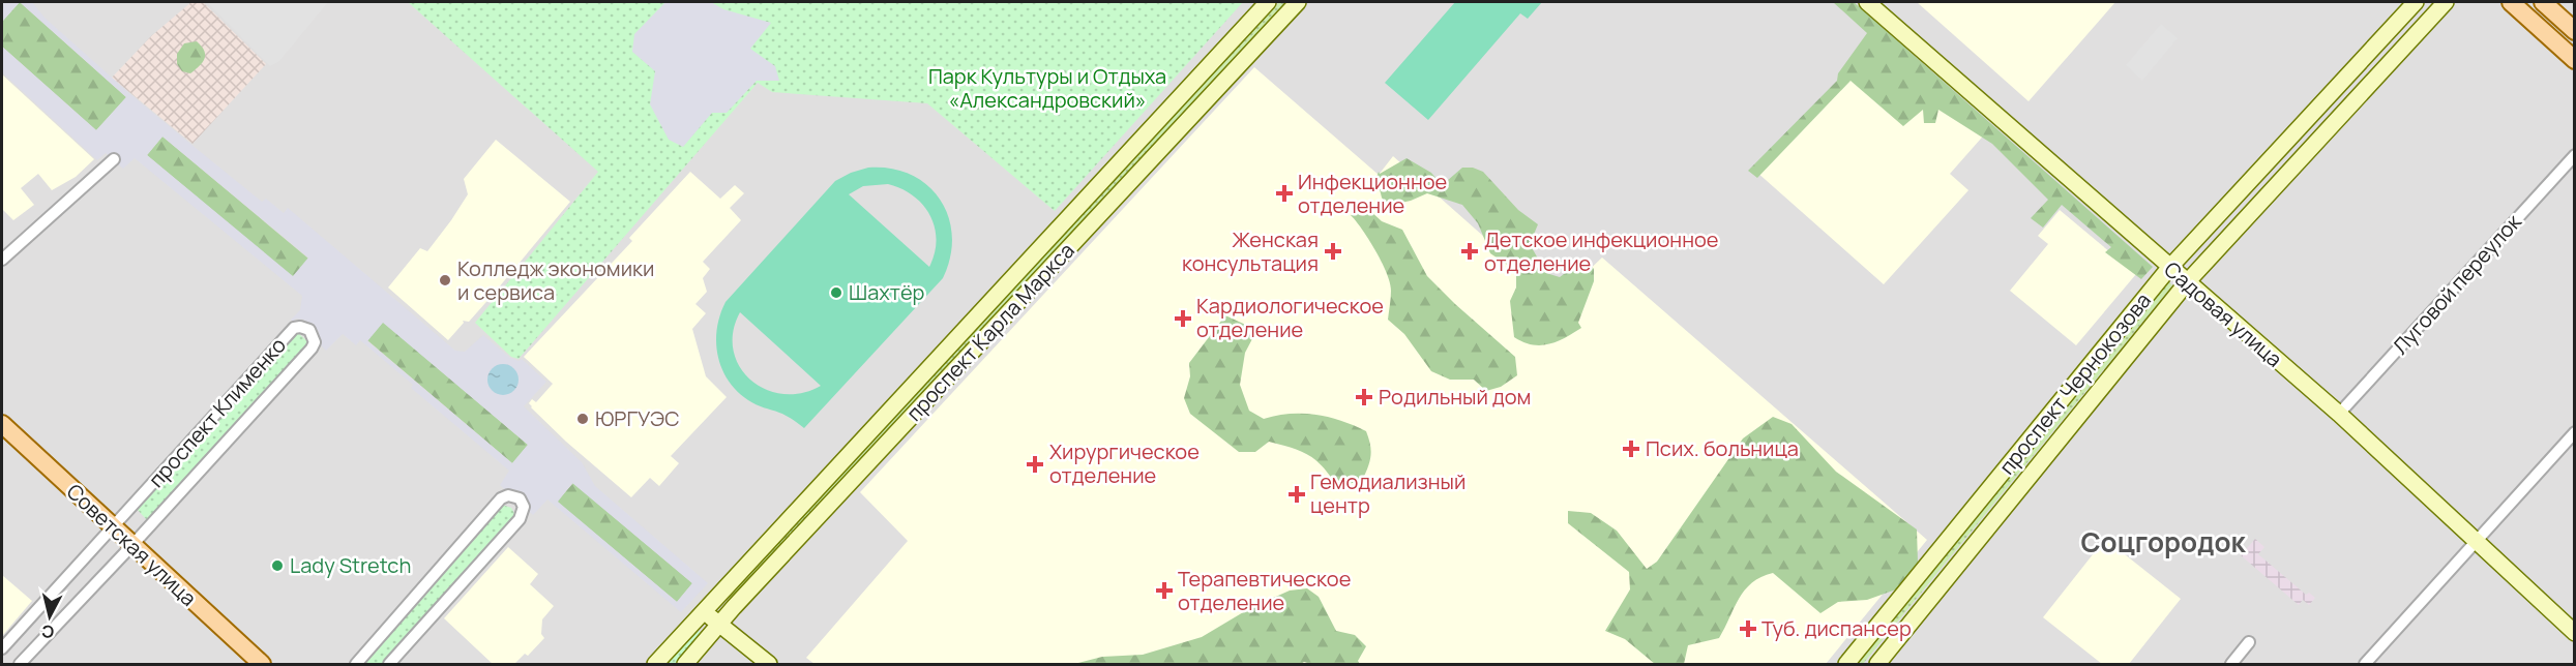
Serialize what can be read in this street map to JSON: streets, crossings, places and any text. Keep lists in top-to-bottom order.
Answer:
{
  "streets": {
    "main road": ["Советская улица"],
    "street": [
      "Луговой переулок",
      "Садовая улица",
      "проспект Карла Маркса",
      "проспект Чернокозова",
      "проспект Клименко"
    ]
  },
  "crossings": [
    ["Луговой переулок", "Садовая улица"],
    ["Садовая улица", "проспект Чернокозова"],
    ["проспект Клименко", "Советская улица"]
  ],
  "districts": ["Соцгородок"],
  "parks": ["Парк Культуры и Отдыха «Александровский»"],
  "places": {
    "health": [
      "Инфекционное отделение",
      "Женская консультация",
      "Детское инфекционное отделение",
      "Кардиологическое отделение",
      "Родильный дом",
      "Псих. больница",
      "Хирургическое отделение",
      "Гемодиализный центр",
      "Терапевтическое отделение",
      "Туб. диспансер"
    ],
    "other": [
      "Колледж экономики и сервиса",
      "Шахтёр",
      "ЮРГУЭС",
      "Lady Stretch"
    ]
  },
  "north": "bottom"
}
